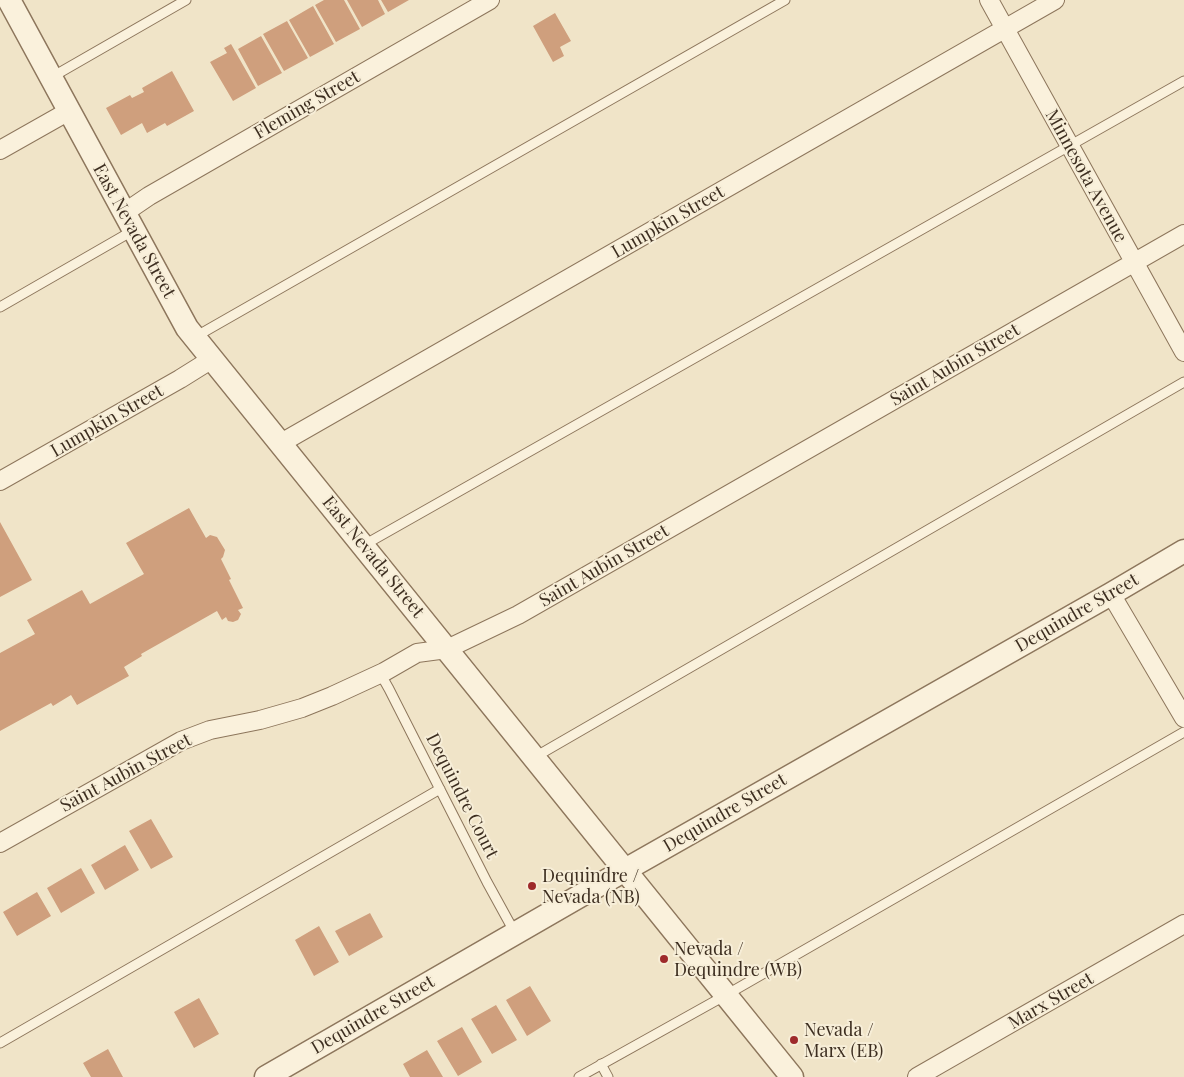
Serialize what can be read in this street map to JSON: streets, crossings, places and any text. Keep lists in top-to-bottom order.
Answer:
{
  "streets": {
    "street": [
      "Fleming Street",
      "Minnesota Avenue",
      "Lumpkin Street",
      "East Nevada Street",
      "Saint Aubin Street",
      "Dequindre Street",
      "Marx Street"
    ],
    "lane": ["Dequindre Court"]
  },
  "crossings": [
    ["Fleming Street", "East Nevada Street"],
    ["Minnesota Avenue", "Lumpkin Street"],
    ["Minnesota Avenue", "Saint Aubin Street"],
    ["Lumpkin Street", "East Nevada Street"],
    ["East Nevada Street", "Saint Aubin Street"],
    ["East Nevada Street", "Dequindre Street"],
    ["Saint Aubin Street", "Dequindre Court"],
    ["Dequindre Street", "Dequindre Court"]
  ],
  "places": ["Dequindre / Nevada (NB)", "Nevada / Dequindre (WB)", "Nevada / Marx (EB)"]
}
